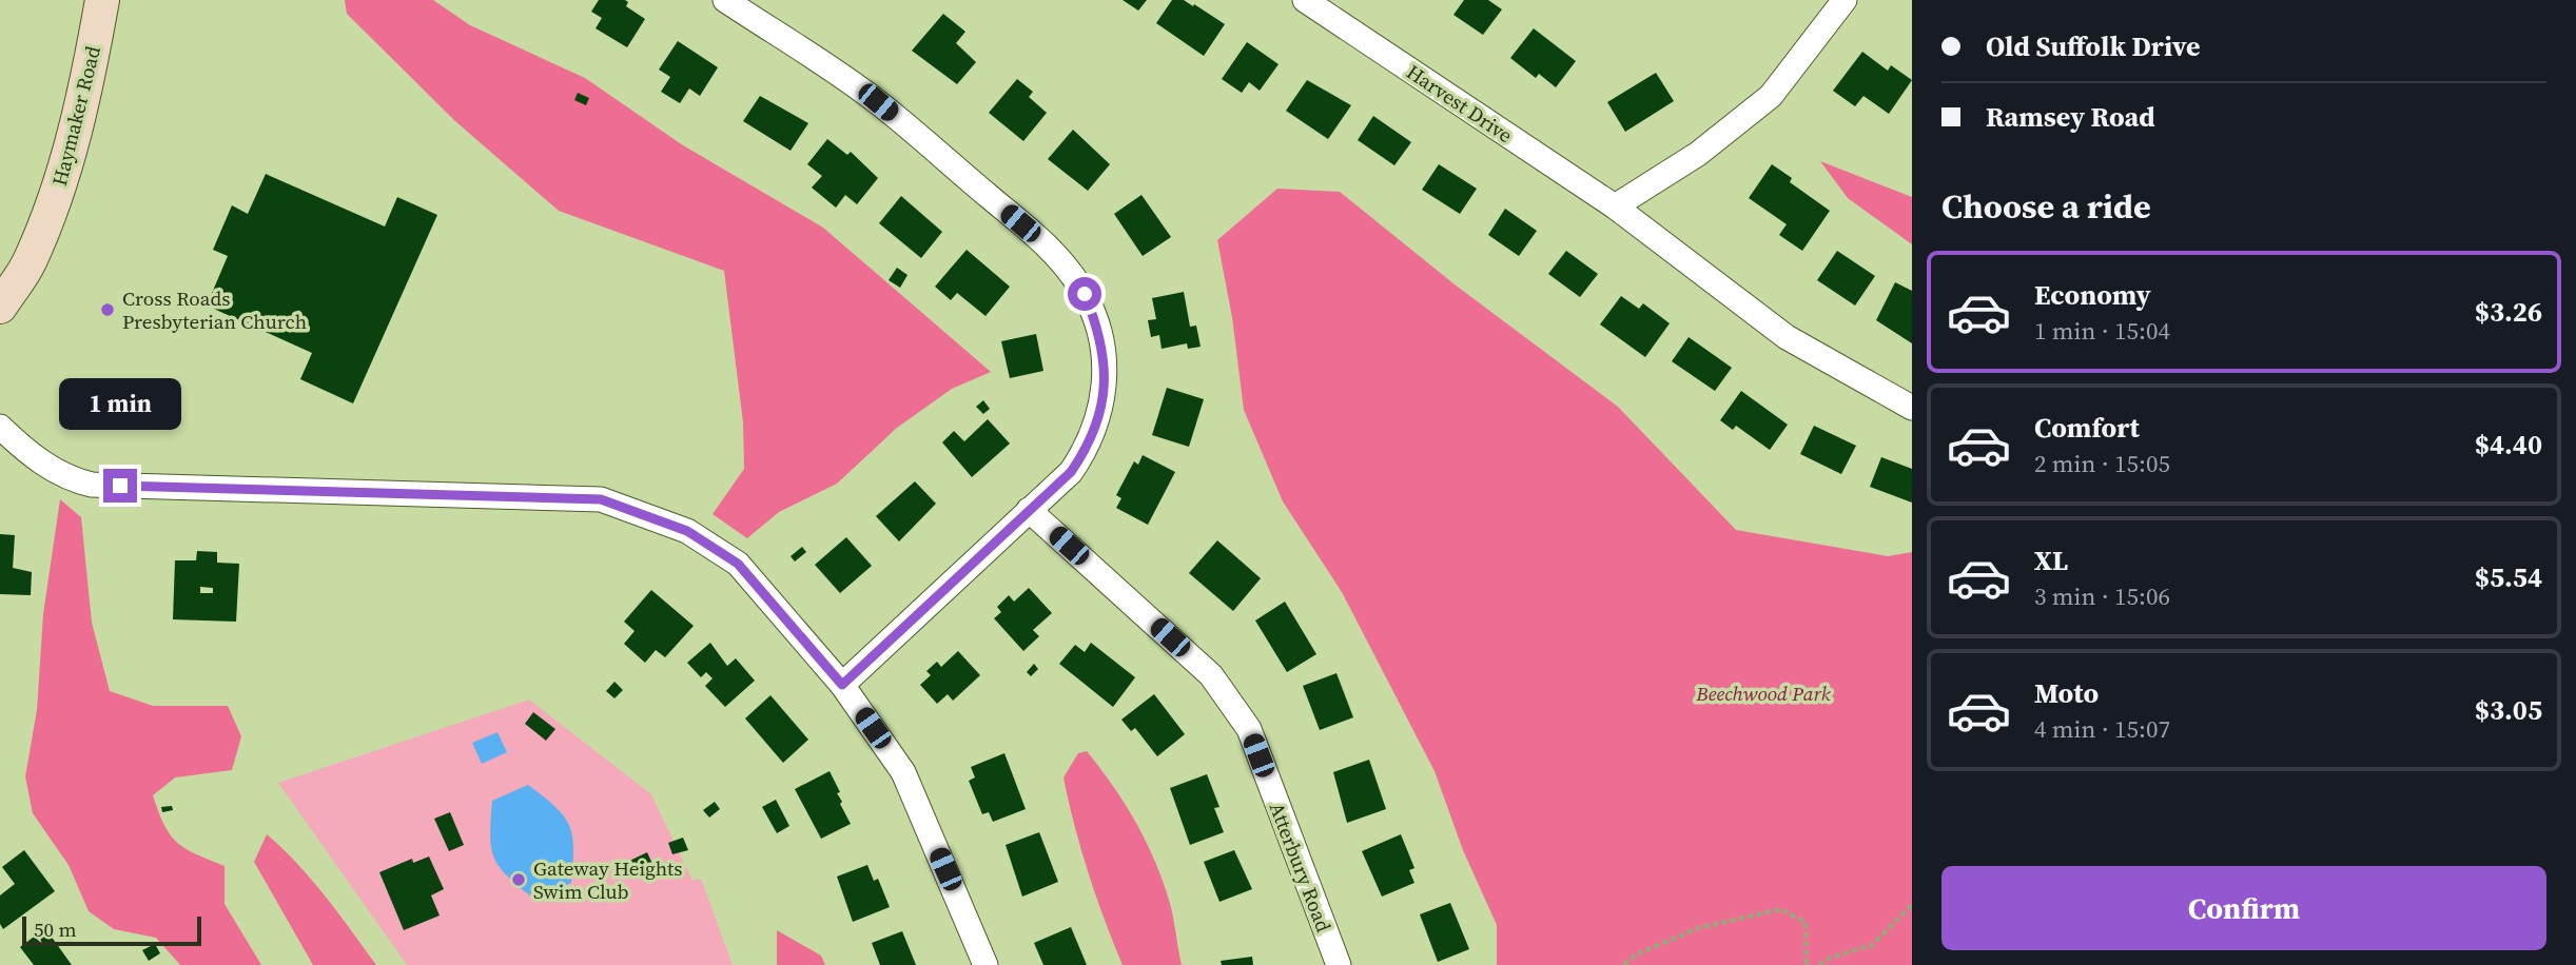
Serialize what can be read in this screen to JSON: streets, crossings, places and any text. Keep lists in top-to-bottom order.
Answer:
{
  "streets": {
    "main road": ["Haymaker Road"],
    "street": ["Harvest Drive", "Atterbury Road"]
  },
  "parks": ["Beechwood Park"],
  "places": ["Cross Roads Presbyterian Church", "Gateway Heights Swim Club"],
  "scale_bar": "50 m",
  "page": {
    "banner": ["Old Suffolk Drive", "Ramsey Road"],
    "heading": "Choose a ride",
    "list": [
      {
        "name": "Economy",
        "note": "1 min · 15:04",
        "value": "$3.26"
      },
      {
        "name": "Comfort",
        "note": "2 min · 15:05",
        "value": "$4.40"
      },
      {
        "name": "XL",
        "note": "3 min · 15:06",
        "value": "$5.54"
      },
      {
        "name": "Moto",
        "note": "4 min · 15:07",
        "value": "$3.05"
      }
    ],
    "bubble": "1 min",
    "buttons": "Confirm",
    "scale": "50 m"
  }
}
